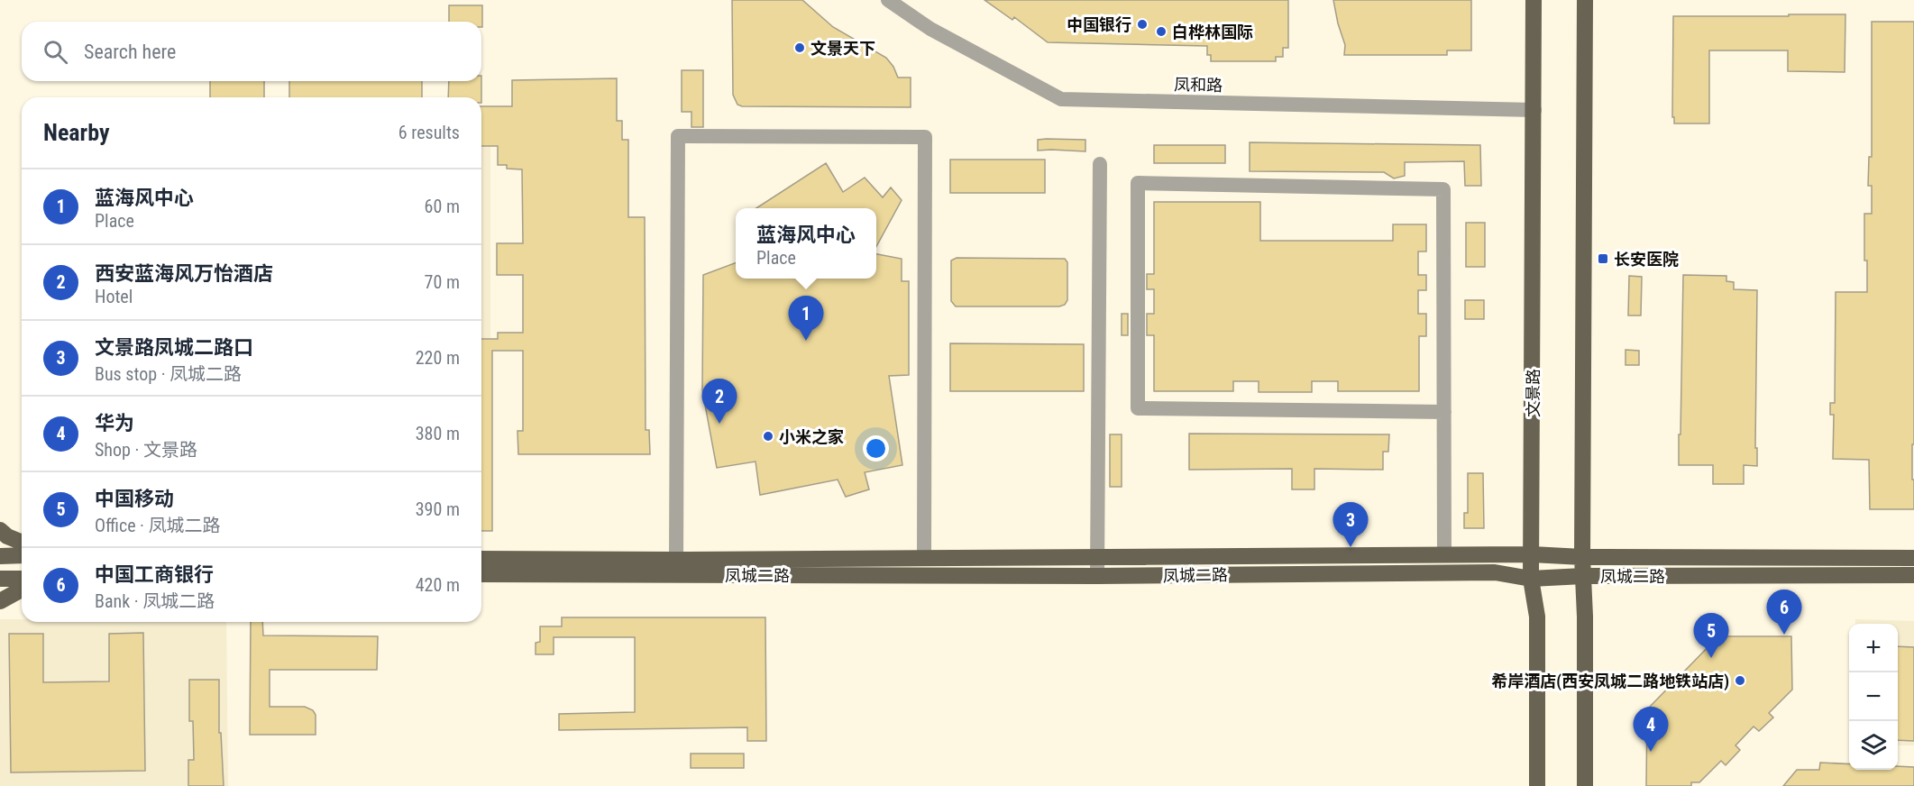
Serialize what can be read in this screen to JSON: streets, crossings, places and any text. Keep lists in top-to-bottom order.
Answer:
{
  "streets": {
    "main road": ["文景路", "凤城二路"],
    "street": ["凤和路"]
  },
  "crossings": [
    ["凤和路", "文景路"],
    ["文景路", "凤城二路"]
  ],
  "places": {
    "other": [
      "中国银行",
      "白桦林国际",
      "文景天下",
      "小米之家",
      "希岸酒店(西安凤城二路地铁站店)"
    ],
    "transit": ["长安医院"]
  },
  "page": {
    "search": "Search here",
    "heading": ["Nearby", "6 results"],
    "list": [
      {
        "mark": "1",
        "name": "蓝海风中心",
        "note": "Place",
        "value": "60 m"
      },
      {
        "mark": "2",
        "name": "西安蓝海风万怡酒店",
        "note": "Hotel",
        "value": "70 m"
      },
      {
        "mark": "3",
        "name": "文景路凤城二路口",
        "note": "Bus stop · 凤城二路",
        "value": "220 m"
      },
      {
        "mark": "4",
        "name": "华为",
        "note": "Shop · 文景路",
        "value": "380 m"
      },
      {
        "mark": "5",
        "name": "中国移动",
        "note": "Office · 凤城二路",
        "value": "390 m"
      },
      {
        "mark": "6",
        "name": "中国工商银行",
        "note": "Bank · 凤城二路",
        "value": "420 m"
      }
    ],
    "popup": ["蓝海风中心", "Place"],
    "pins": [
      "1",
      "2",
      "3",
      "6",
      "5",
      "4"
    ],
    "map_buttons": ["+", "−"]
  }
}
